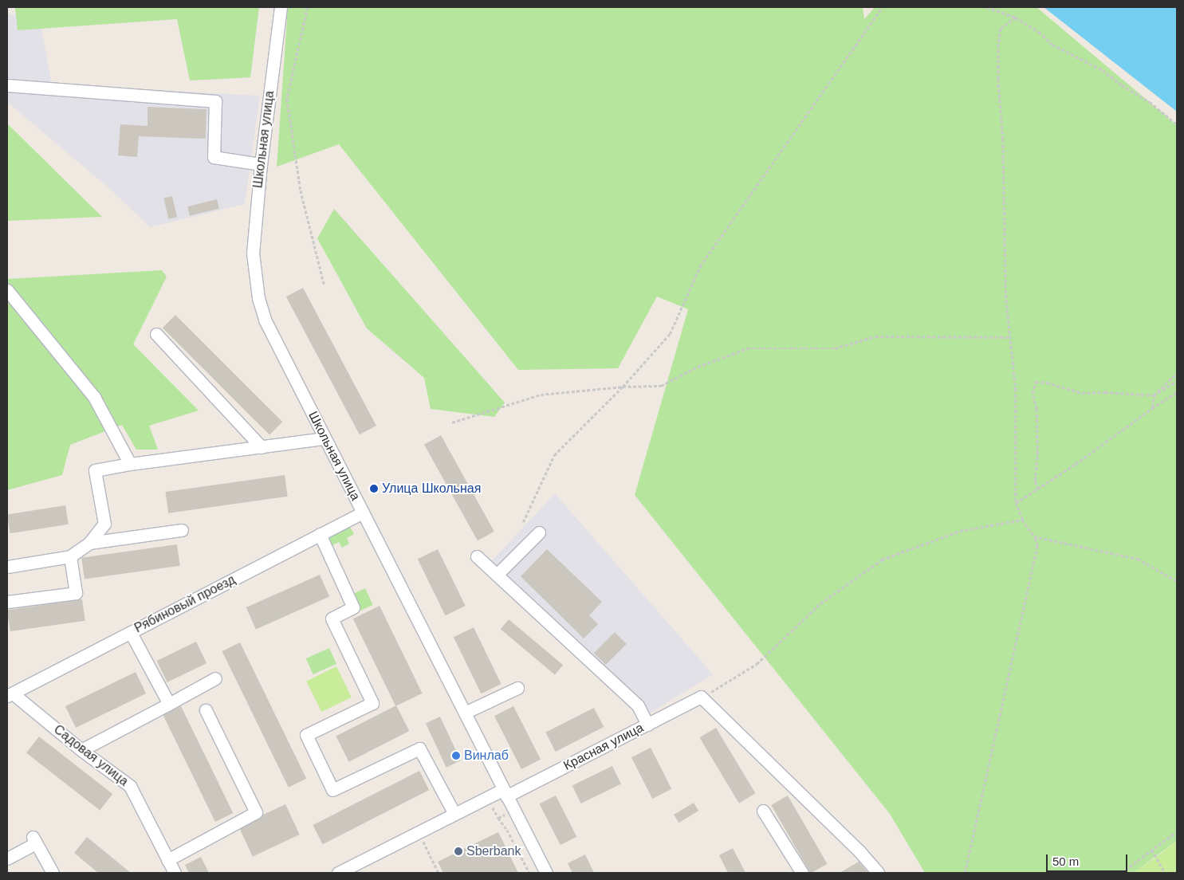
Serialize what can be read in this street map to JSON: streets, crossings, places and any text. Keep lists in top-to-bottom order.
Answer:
{
  "streets": {
    "street": [
      "Школьная улица",
      "Рябиновый проезд",
      "Красная улица",
      "Садовая улица"
    ]
  },
  "crossings": [
    ["Школьная улица", "Рябиновый проезд"],
    ["Школьная улица", "Красная улица"],
    ["Рябиновый проезд", "Садовая улица"]
  ],
  "places": ["Улица Школьная", "Винлаб", "Sberbank"],
  "scale_bar": "50 m"
}
